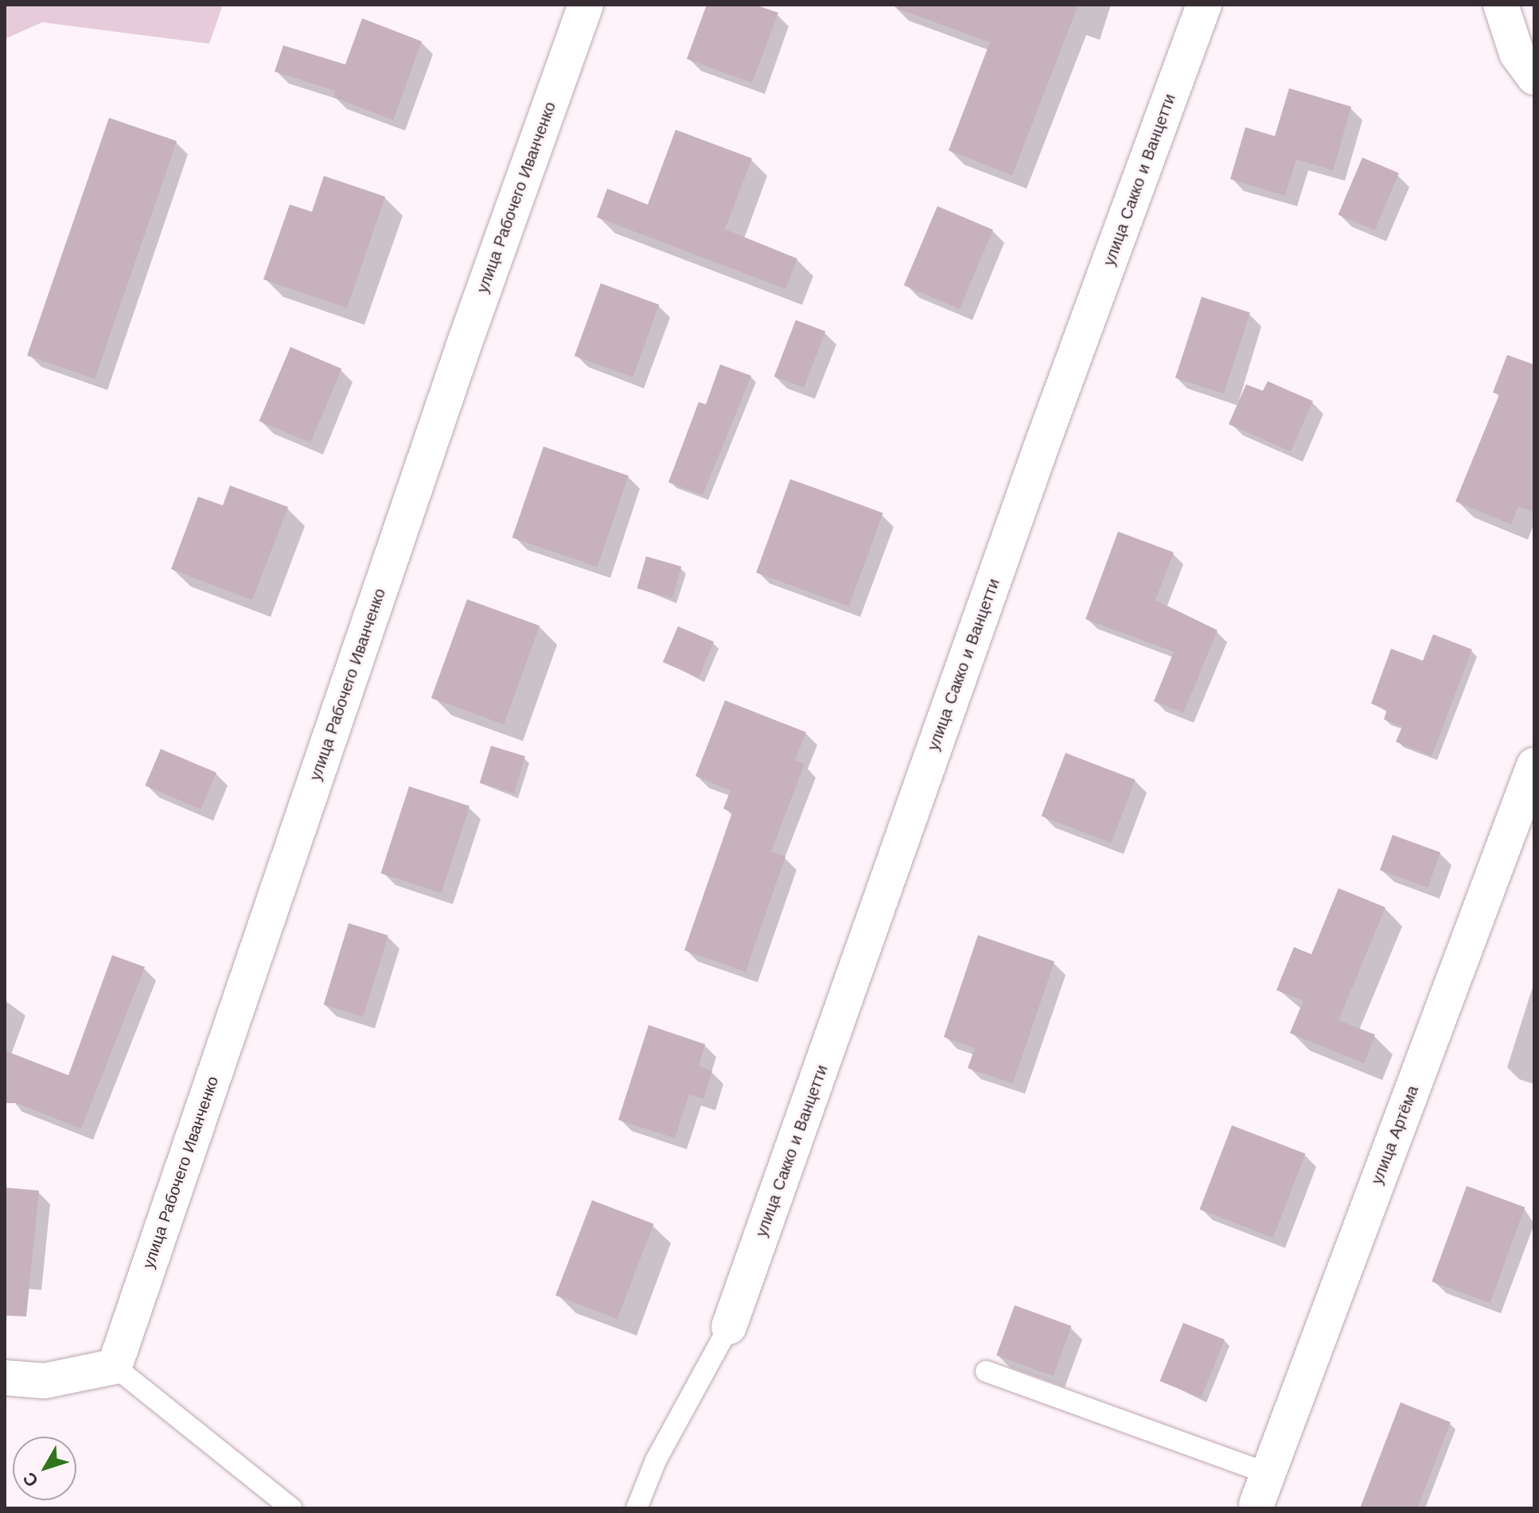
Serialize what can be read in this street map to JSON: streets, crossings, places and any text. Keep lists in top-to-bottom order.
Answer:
{
  "streets": {
    "street": ["улица Сакко и Ванцетти", "улица Рабочего Иванченко", "улица Артёма"]
  },
  "north": "bottom left"
}
